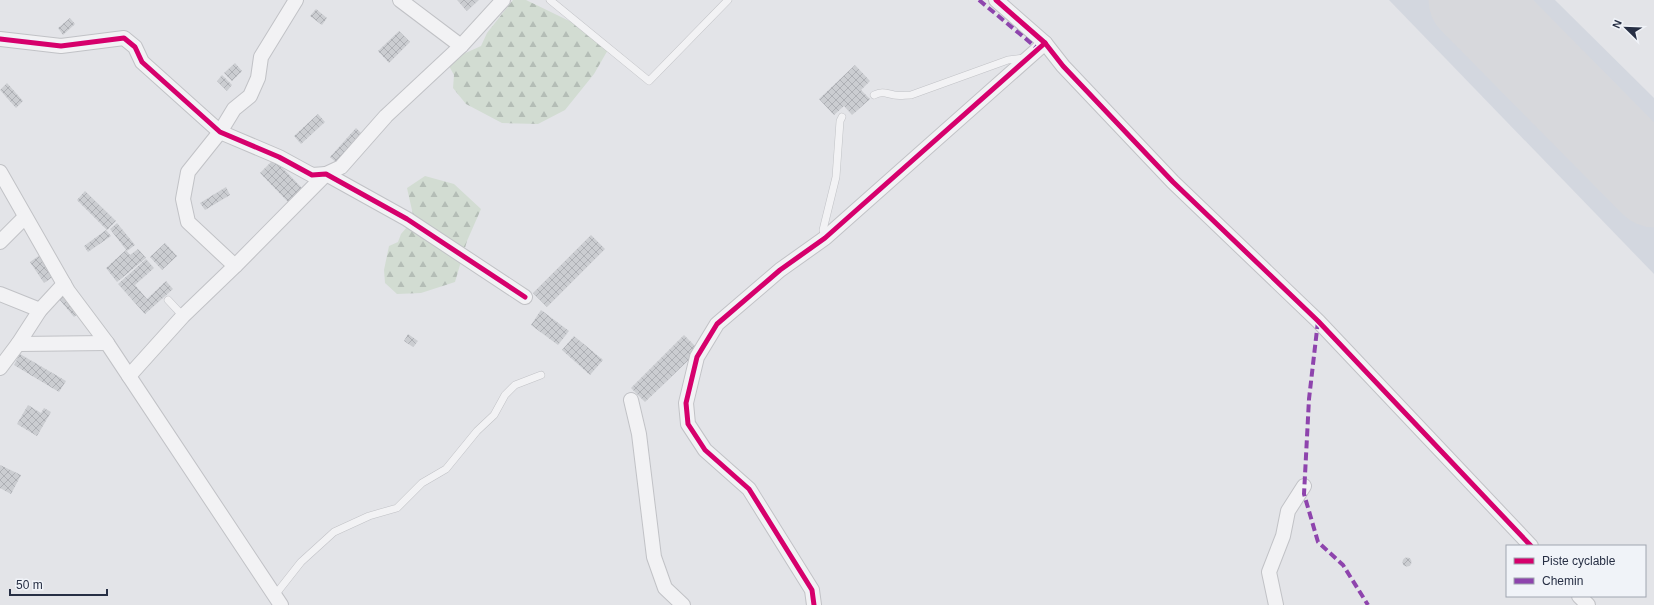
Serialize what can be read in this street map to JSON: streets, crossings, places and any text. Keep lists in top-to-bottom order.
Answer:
{
  "legend": ["Piste cyclable", "Chemin"],
  "scale_bar": "50 m",
  "north": "top left"
}
